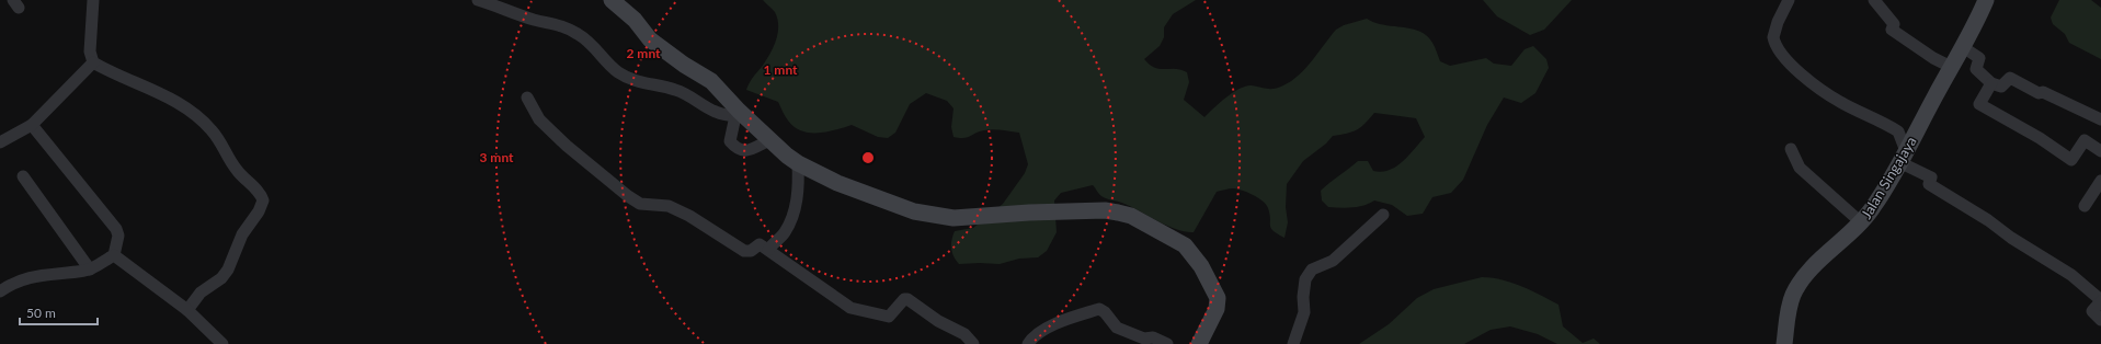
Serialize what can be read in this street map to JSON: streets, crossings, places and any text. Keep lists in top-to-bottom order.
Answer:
{
  "streets": {
    "street": ["Jalan Singajaya"]
  },
  "scale_bar": "50 m",
  "rings": ["2 mnt", "1 mnt", "3 mnt"]
}
